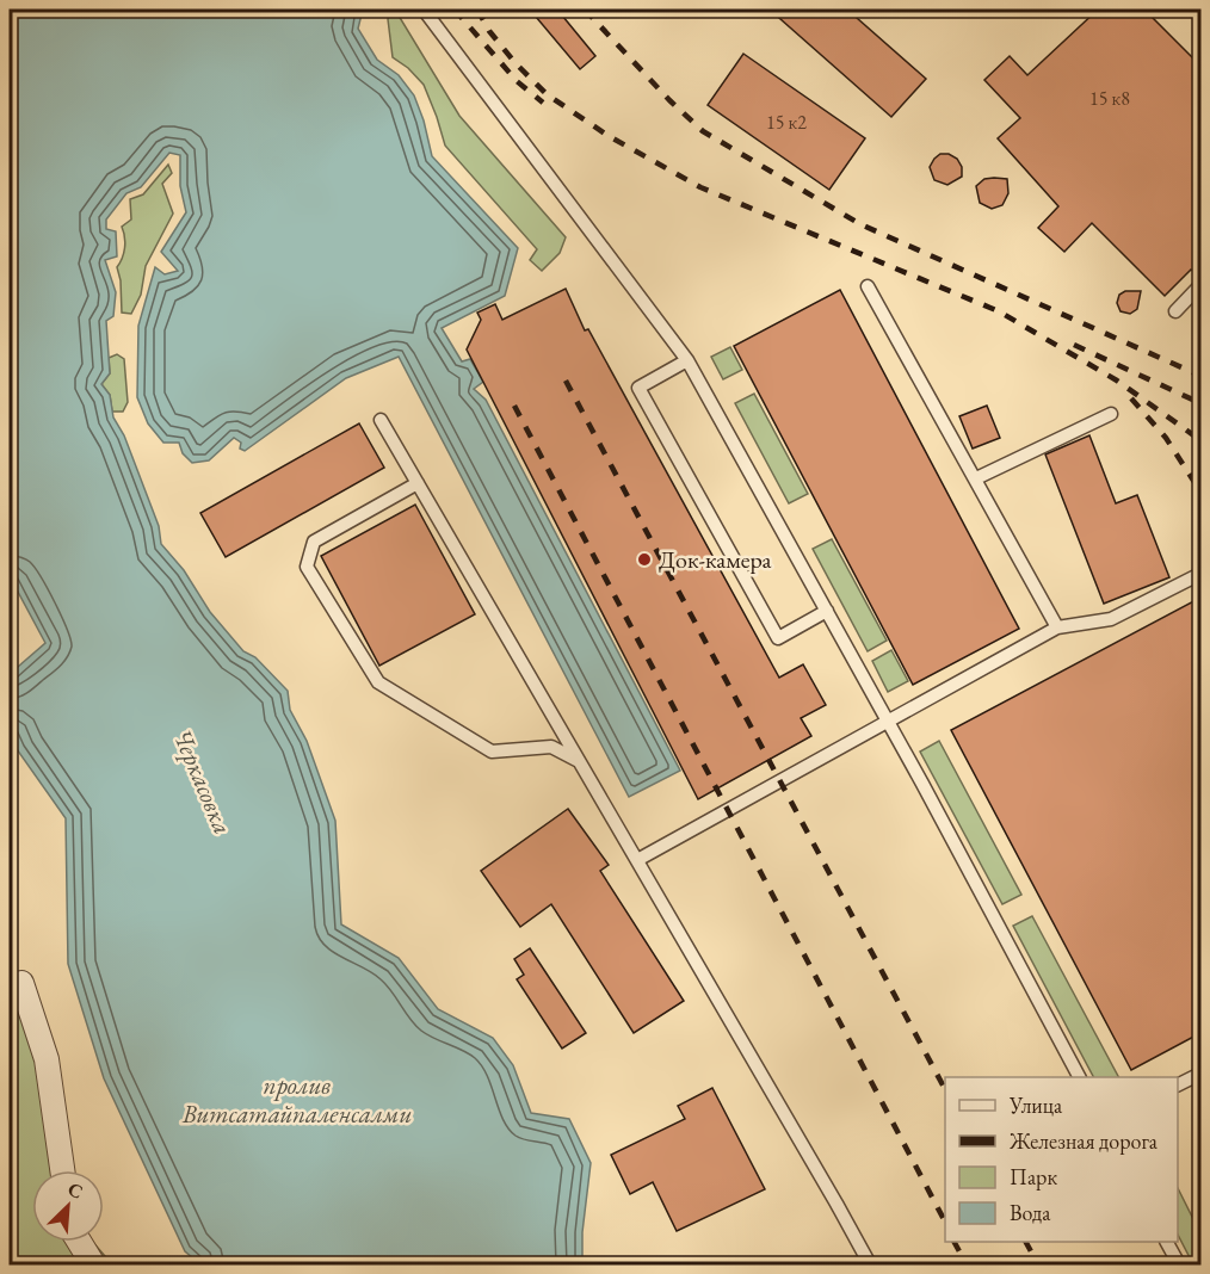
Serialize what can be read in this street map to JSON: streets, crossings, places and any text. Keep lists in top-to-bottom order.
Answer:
{
  "water": ["Черкасовка", "пролив Витсатайпаленсалми"],
  "places": ["Док-камера"],
  "house_numbers": ["15 к8", "15 к2"],
  "legend": [
    "Улица",
    "Железная дорога",
    "Парк",
    "Вода"
  ],
  "north": "top right"
}
